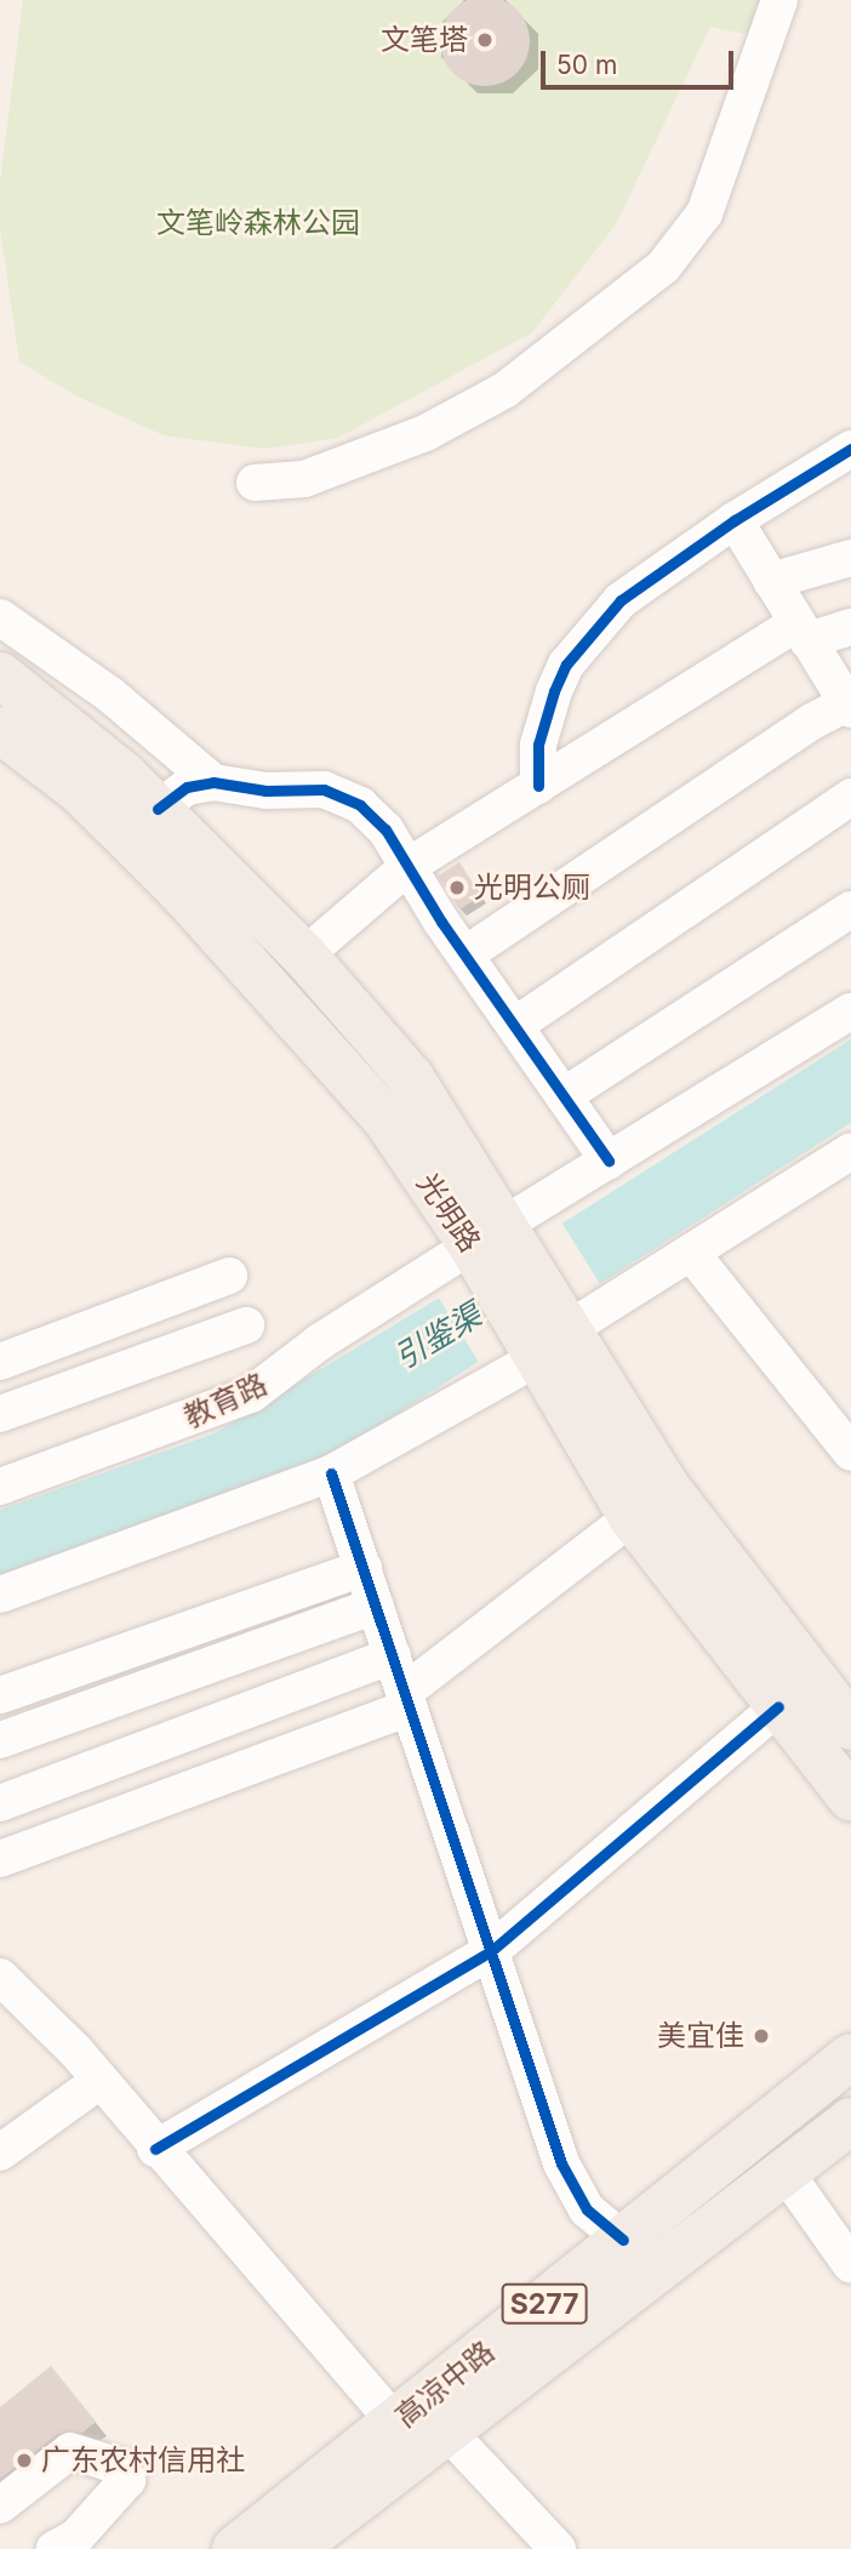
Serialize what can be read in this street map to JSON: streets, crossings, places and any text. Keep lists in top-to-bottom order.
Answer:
{
  "streets": {
    "main road": ["光明路", "S277", "高凉中路"],
    "street": ["教育路"]
  },
  "crossings": [
    ["光明路", "教育路"]
  ],
  "water": ["引鉴渠"],
  "parks": ["文笔岭森林公园"],
  "places": [
    "文笔塔",
    "光明公厕",
    "美宜佳",
    "广东农村信用社"
  ],
  "scale_bar": "50 m"
}
